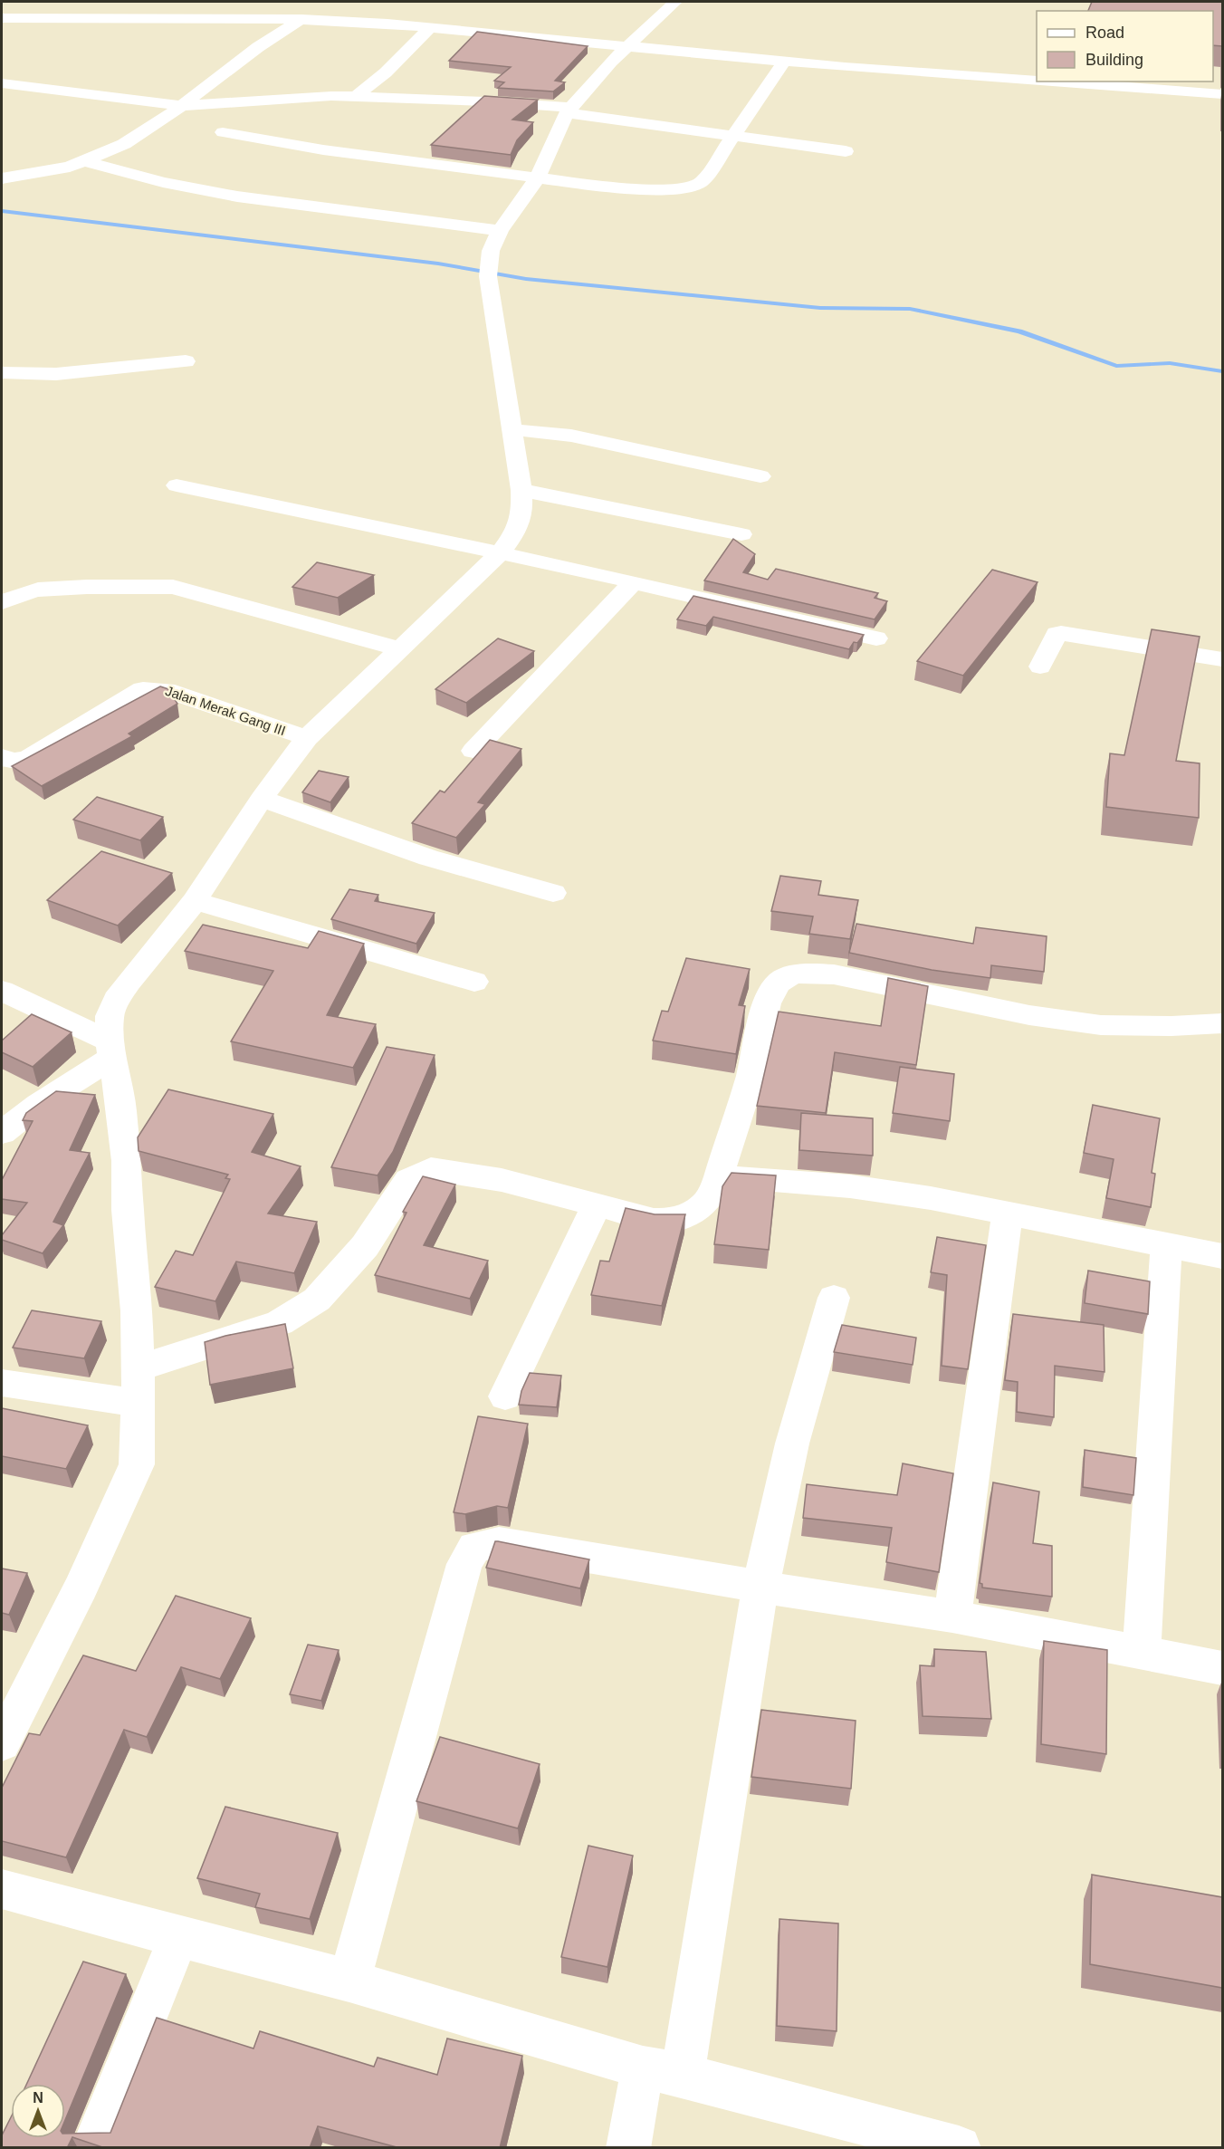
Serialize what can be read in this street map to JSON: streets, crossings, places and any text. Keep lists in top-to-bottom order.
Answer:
{
  "streets": {
    "street": ["Jalan Merak Gang III"]
  },
  "legend": ["Road", "Building"],
  "north": "top"
}
